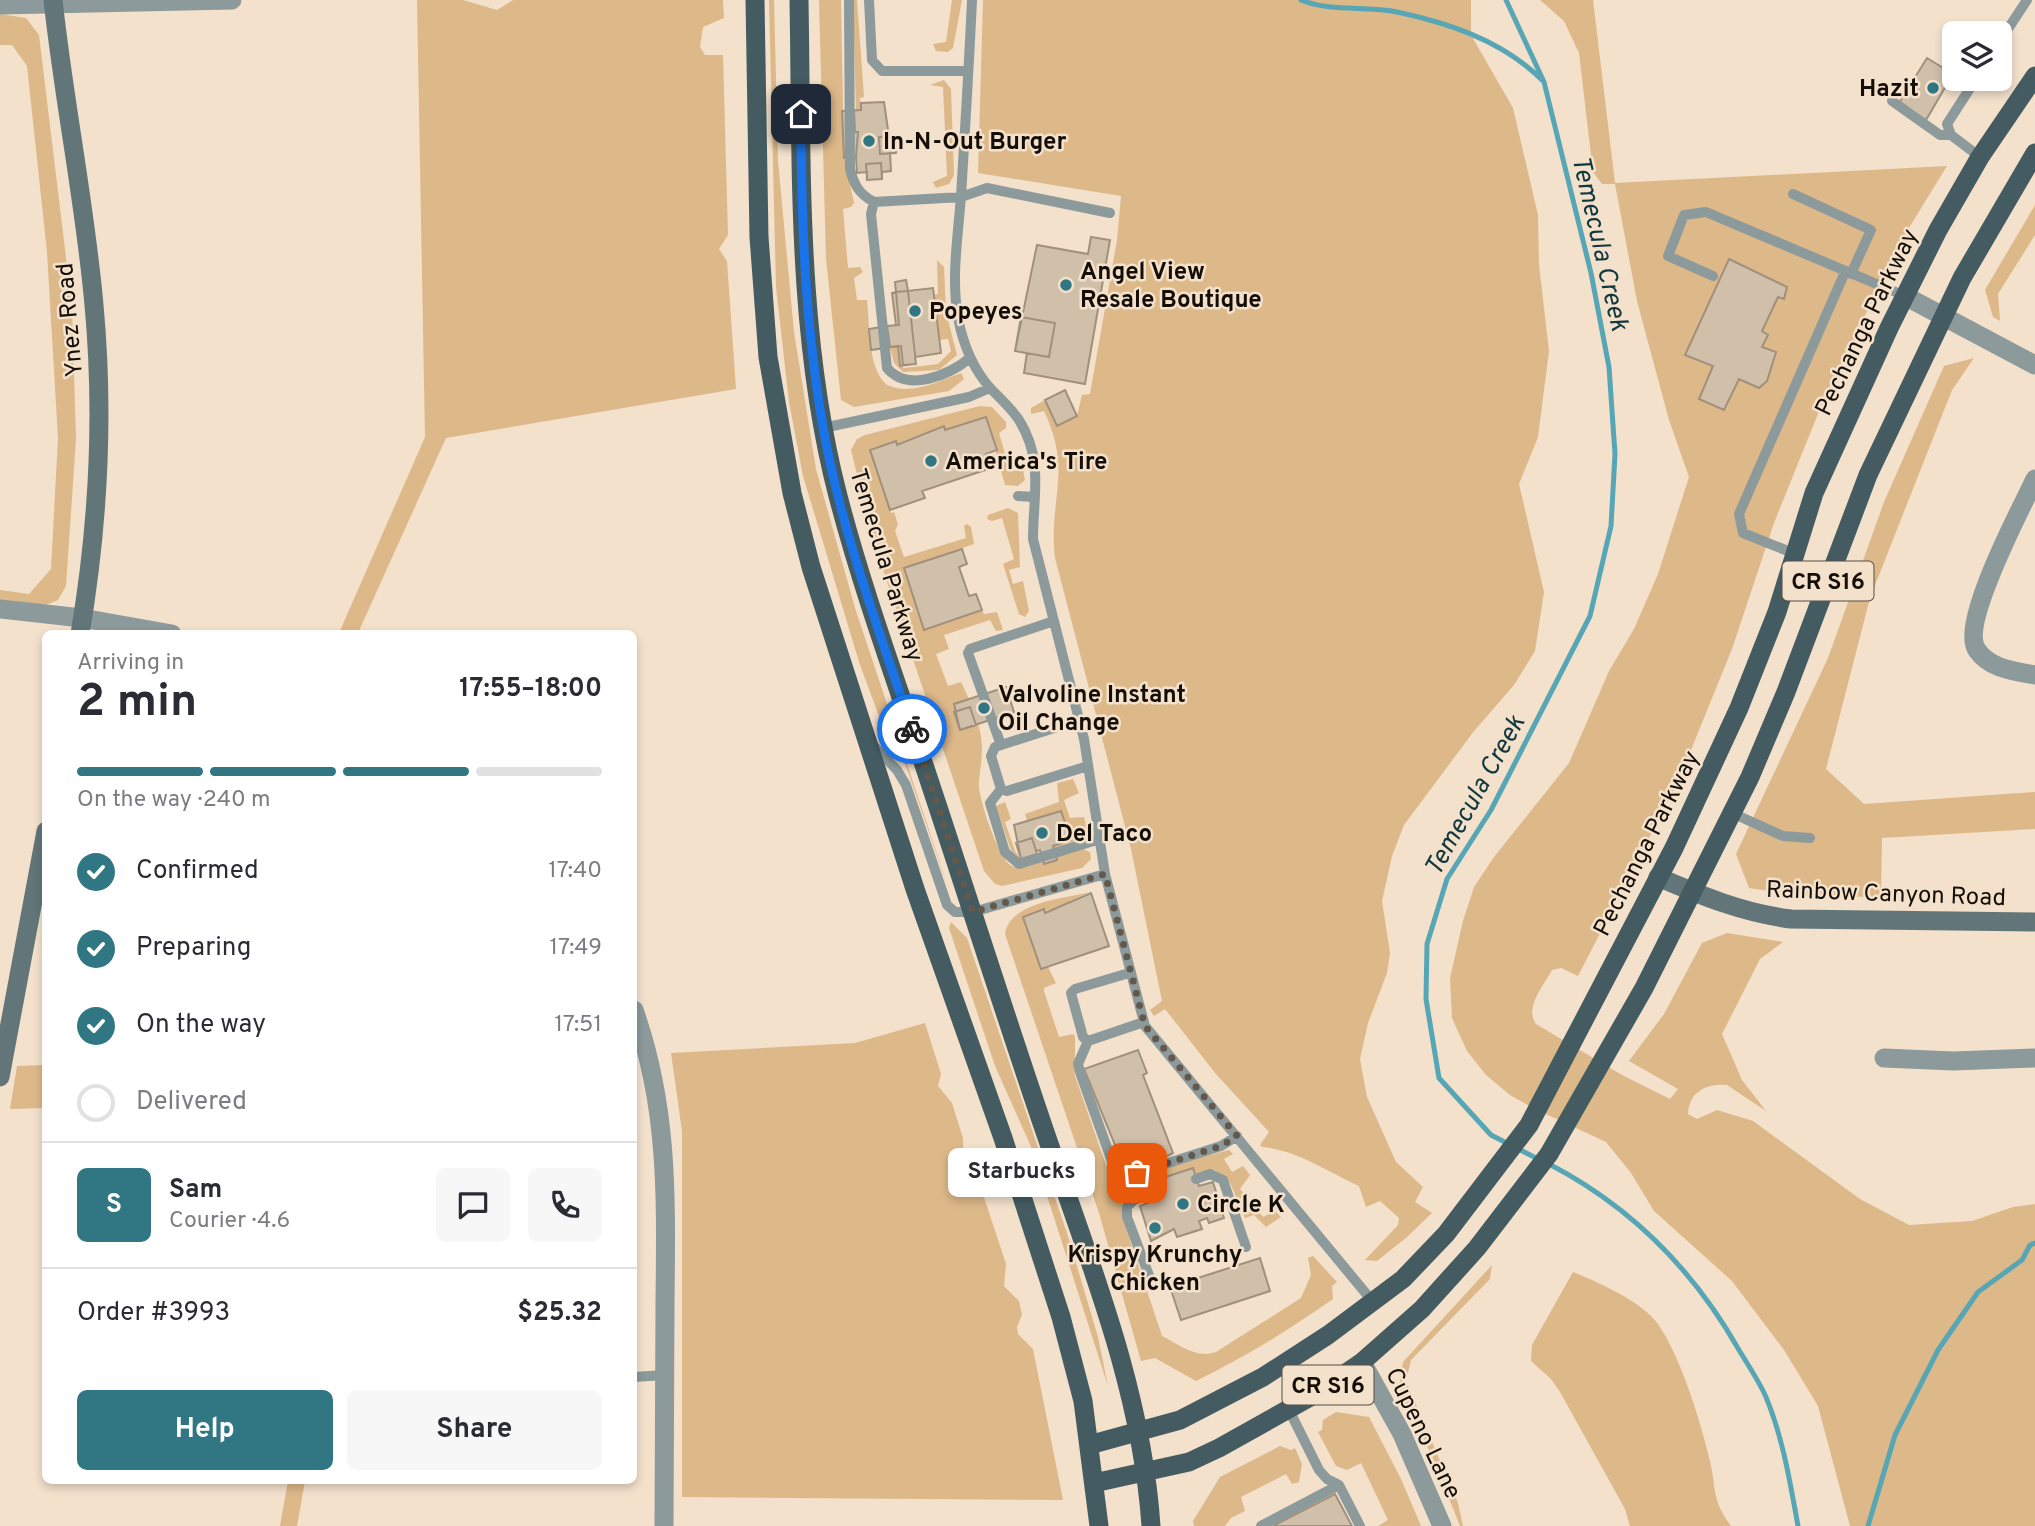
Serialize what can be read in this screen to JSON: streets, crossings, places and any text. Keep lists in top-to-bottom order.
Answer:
{
  "streets": {
    "main road": [
      "Ynez Road",
      "Pechanga Parkway",
      "Temecula Parkway",
      "CR S16",
      "Rainbow Canyon Road"
    ],
    "street": ["Cupeno Lane"]
  },
  "crossings": [
    ["Pechanga Parkway", "Temecula Parkway"],
    ["Pechanga Parkway", "Rainbow Canyon Road"],
    ["Temecula Parkway", "CR S16"],
    ["CR S16", "Rainbow Canyon Road"],
    ["CR S16", "Cupeno Lane"]
  ],
  "water": ["Temecula Creek"],
  "places": [
    "Hazit",
    "In-N-Out Burger",
    "Angel View Resale Boutique",
    "Popeyes",
    "America's Tire",
    "Valvoline Instant Oil Change",
    "Del Taco",
    "Starbucks",
    "Circle K",
    "Krispy Krunchy Chicken"
  ],
  "page": {
    "heading": ["2 min", "Arriving in", "17:55–18:00"],
    "panel": [
      "Sam",
      "Courier · 4.6",
      "Order #3993",
      "$25.32"
    ],
    "bar": "On the way · 240 m",
    "list": [
      ["Confirmed", "17:40"],
      ["Preparing", "17:49"],
      ["On the way", "17:51"],
      "Delivered"
    ],
    "bubble": "Starbucks",
    "round": "S",
    "buttons": ["Help", "Share"]
  }
}
